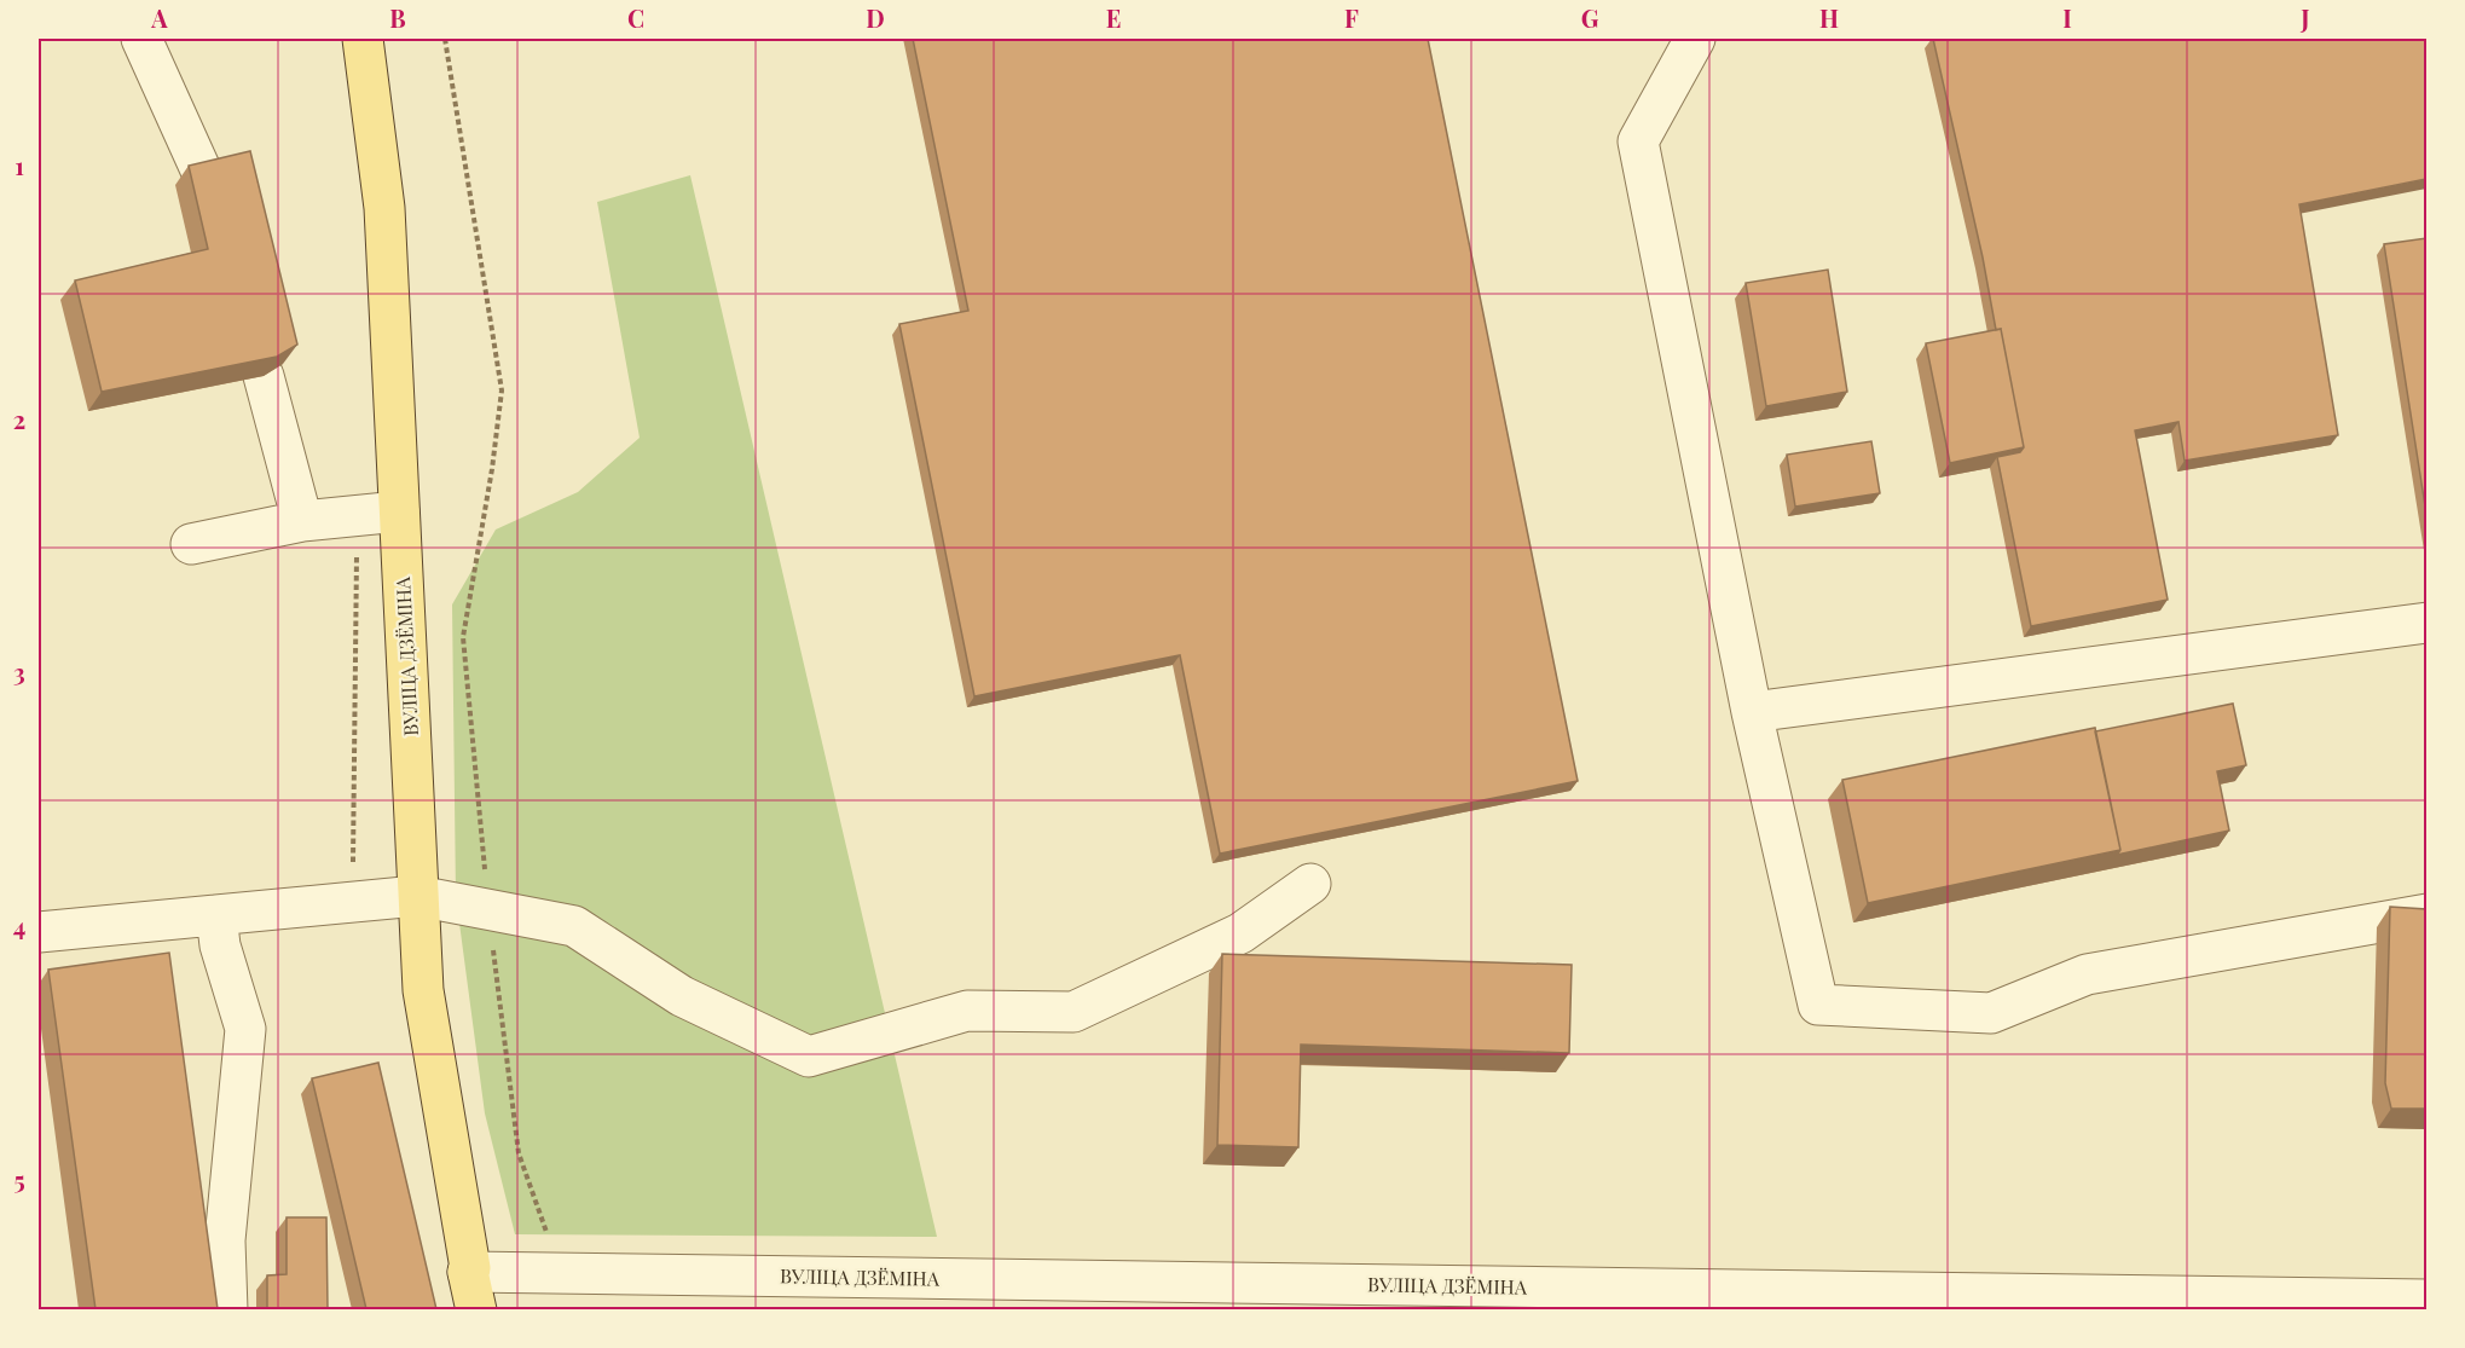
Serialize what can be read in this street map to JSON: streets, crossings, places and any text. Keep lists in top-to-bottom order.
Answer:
{
  "streets": {
    "main road": ["ВУЛІЦА ДЗЁМІНА"]
  },
  "grid": {
    "columns": [
      "A",
      "B",
      "C",
      "D",
      "E",
      "F",
      "G",
      "H",
      "I",
      "J"
    ],
    "rows": [
      "1",
      "2",
      "3",
      "4",
      "5"
    ]
  }
}
